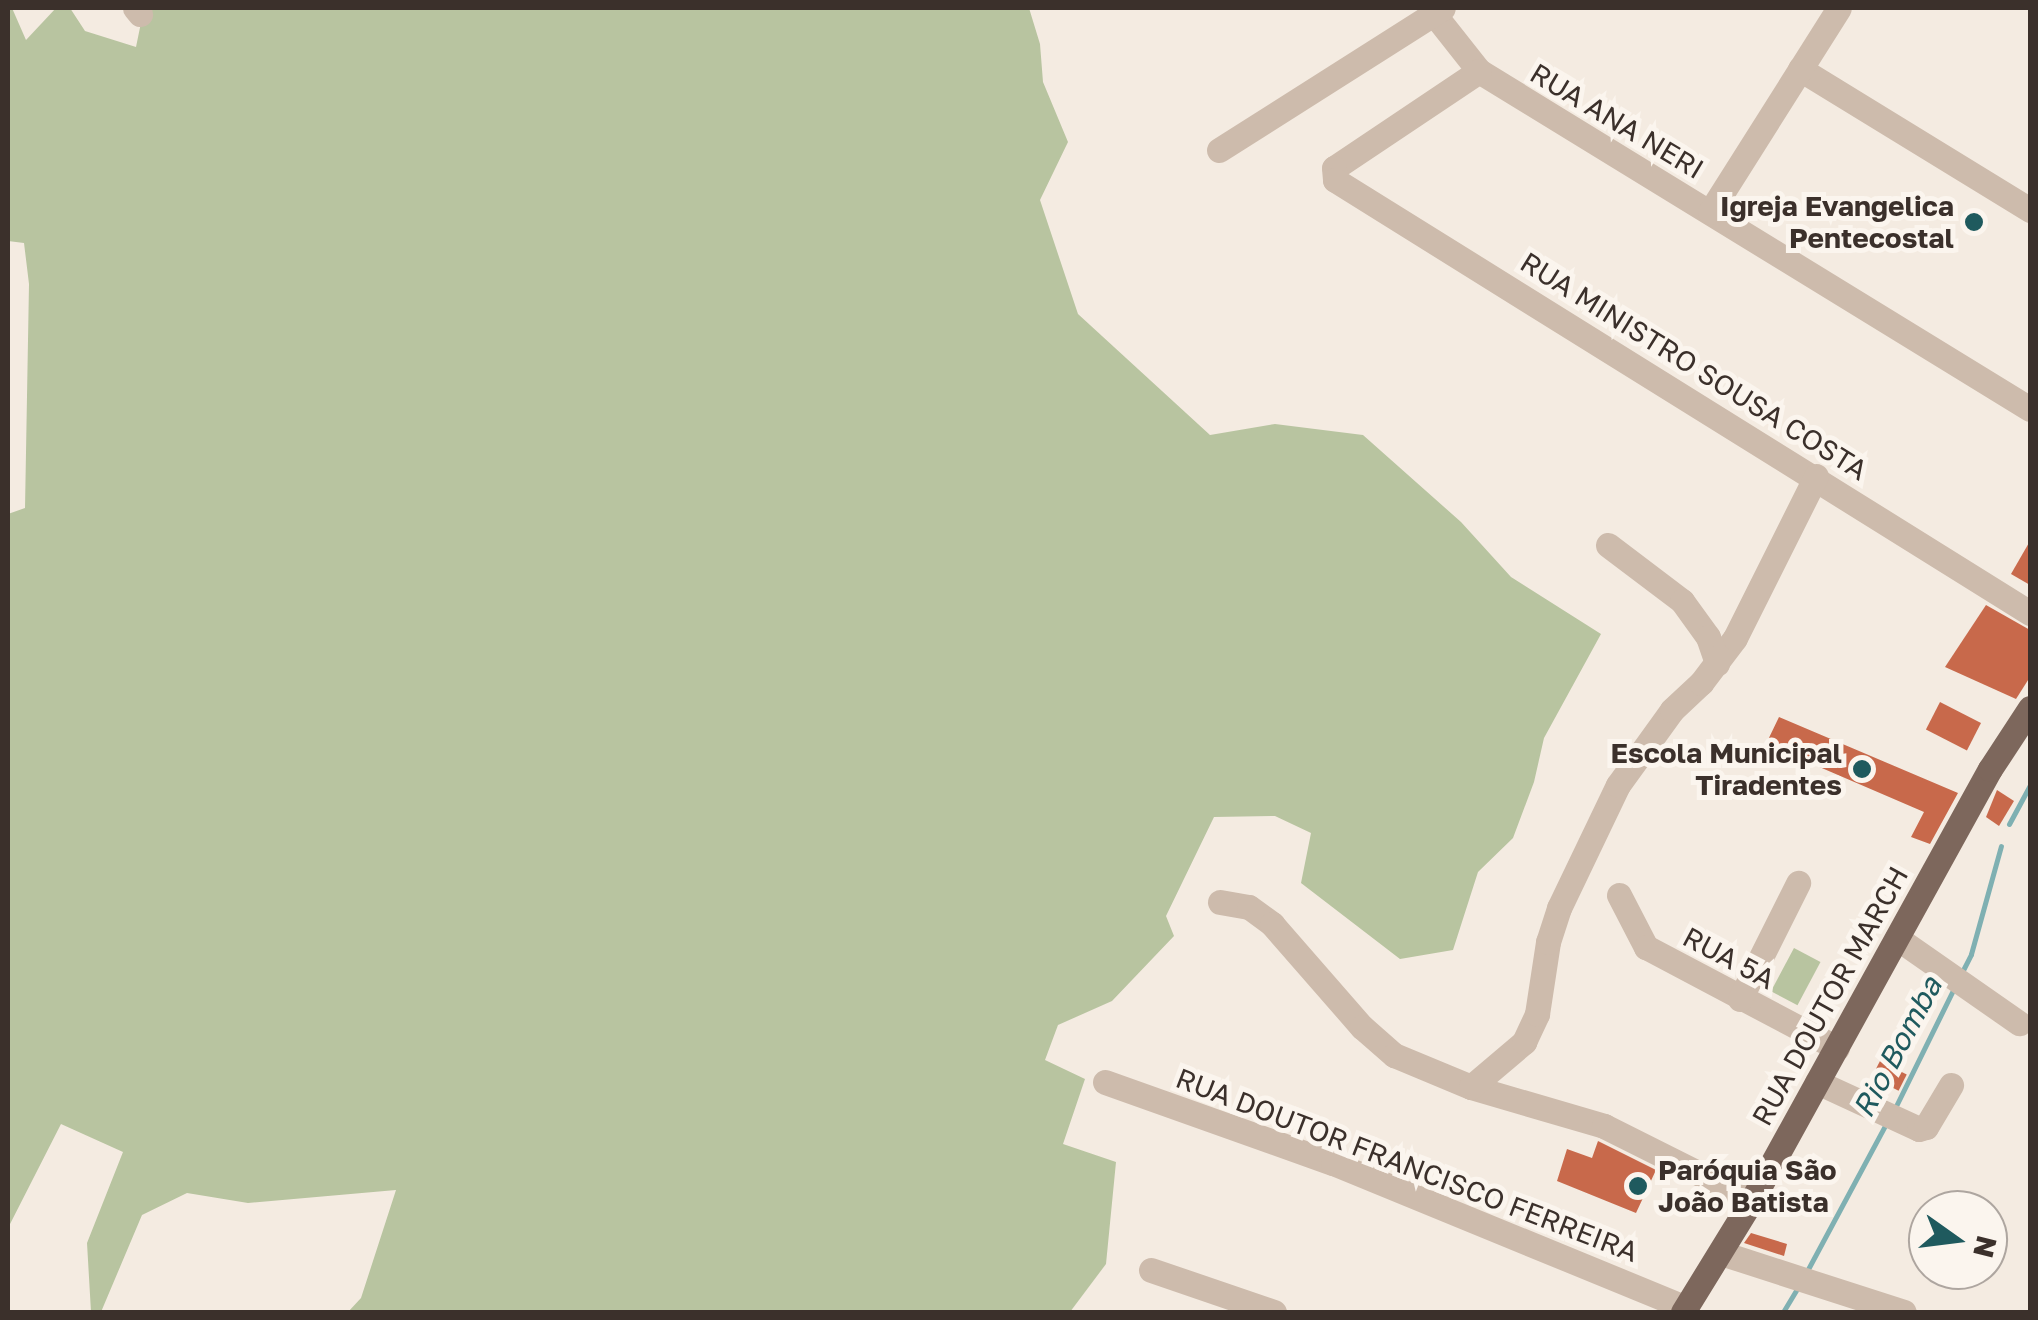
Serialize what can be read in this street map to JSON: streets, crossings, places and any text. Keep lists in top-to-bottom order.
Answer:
{
  "streets": {
    "main road": ["RUA DOUTOR MARCH"],
    "street": [
      "RUA ANA NERI",
      "RUA MINISTRO SOUSA COSTA",
      "RUA 5A",
      "RUA DOUTOR FRANCISCO FERREIRA"
    ]
  },
  "crossings": [
    ["RUA ANA NERI", "RUA MINISTRO SOUSA COSTA"],
    ["RUA 5A", "RUA DOUTOR MARCH"],
    ["RUA DOUTOR MARCH", "RUA DOUTOR FRANCISCO FERREIRA"]
  ],
  "water": ["Rio Bomba"],
  "places": ["Igreja Evangelica Pentecostal", "Escola Municipal Tiradentes", "Paróquia São João Batista"],
  "north": "right"
}
